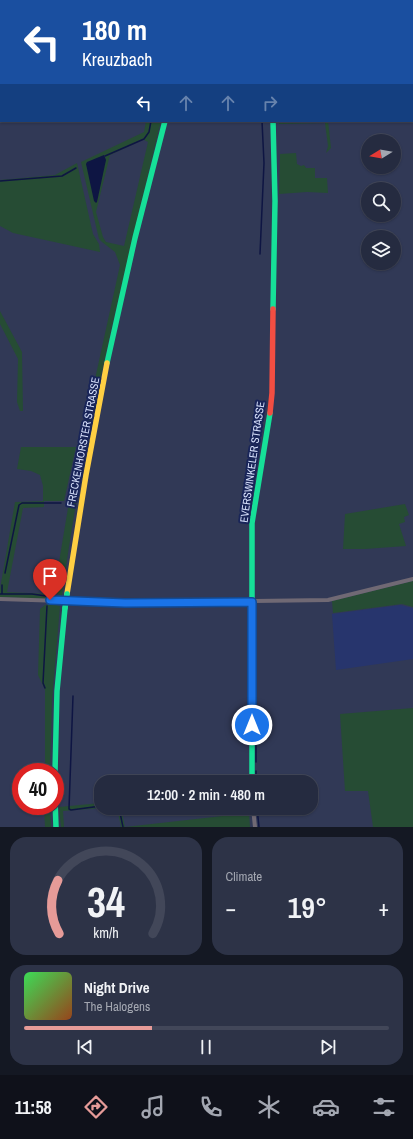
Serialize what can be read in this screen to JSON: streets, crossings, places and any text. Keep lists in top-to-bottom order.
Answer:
{
  "streets": {
    "main road": ["FRECKENHORSTER STRASSE", "EVERSWINKELER STRASSE"]
  },
  "north": "left",
  "page": {
    "turn": ["180 m", "Kreuzbach"],
    "limit": "40",
    "trip": "12:00 · 2 min · 480 m",
    "tile": "Climate",
    "heat": ["−", "19°", "+"],
    "song": ["Night Drive", "The Halogens"],
    "tabs": "11:58",
    "gauge": ["34", "km/h"]
  }
}
